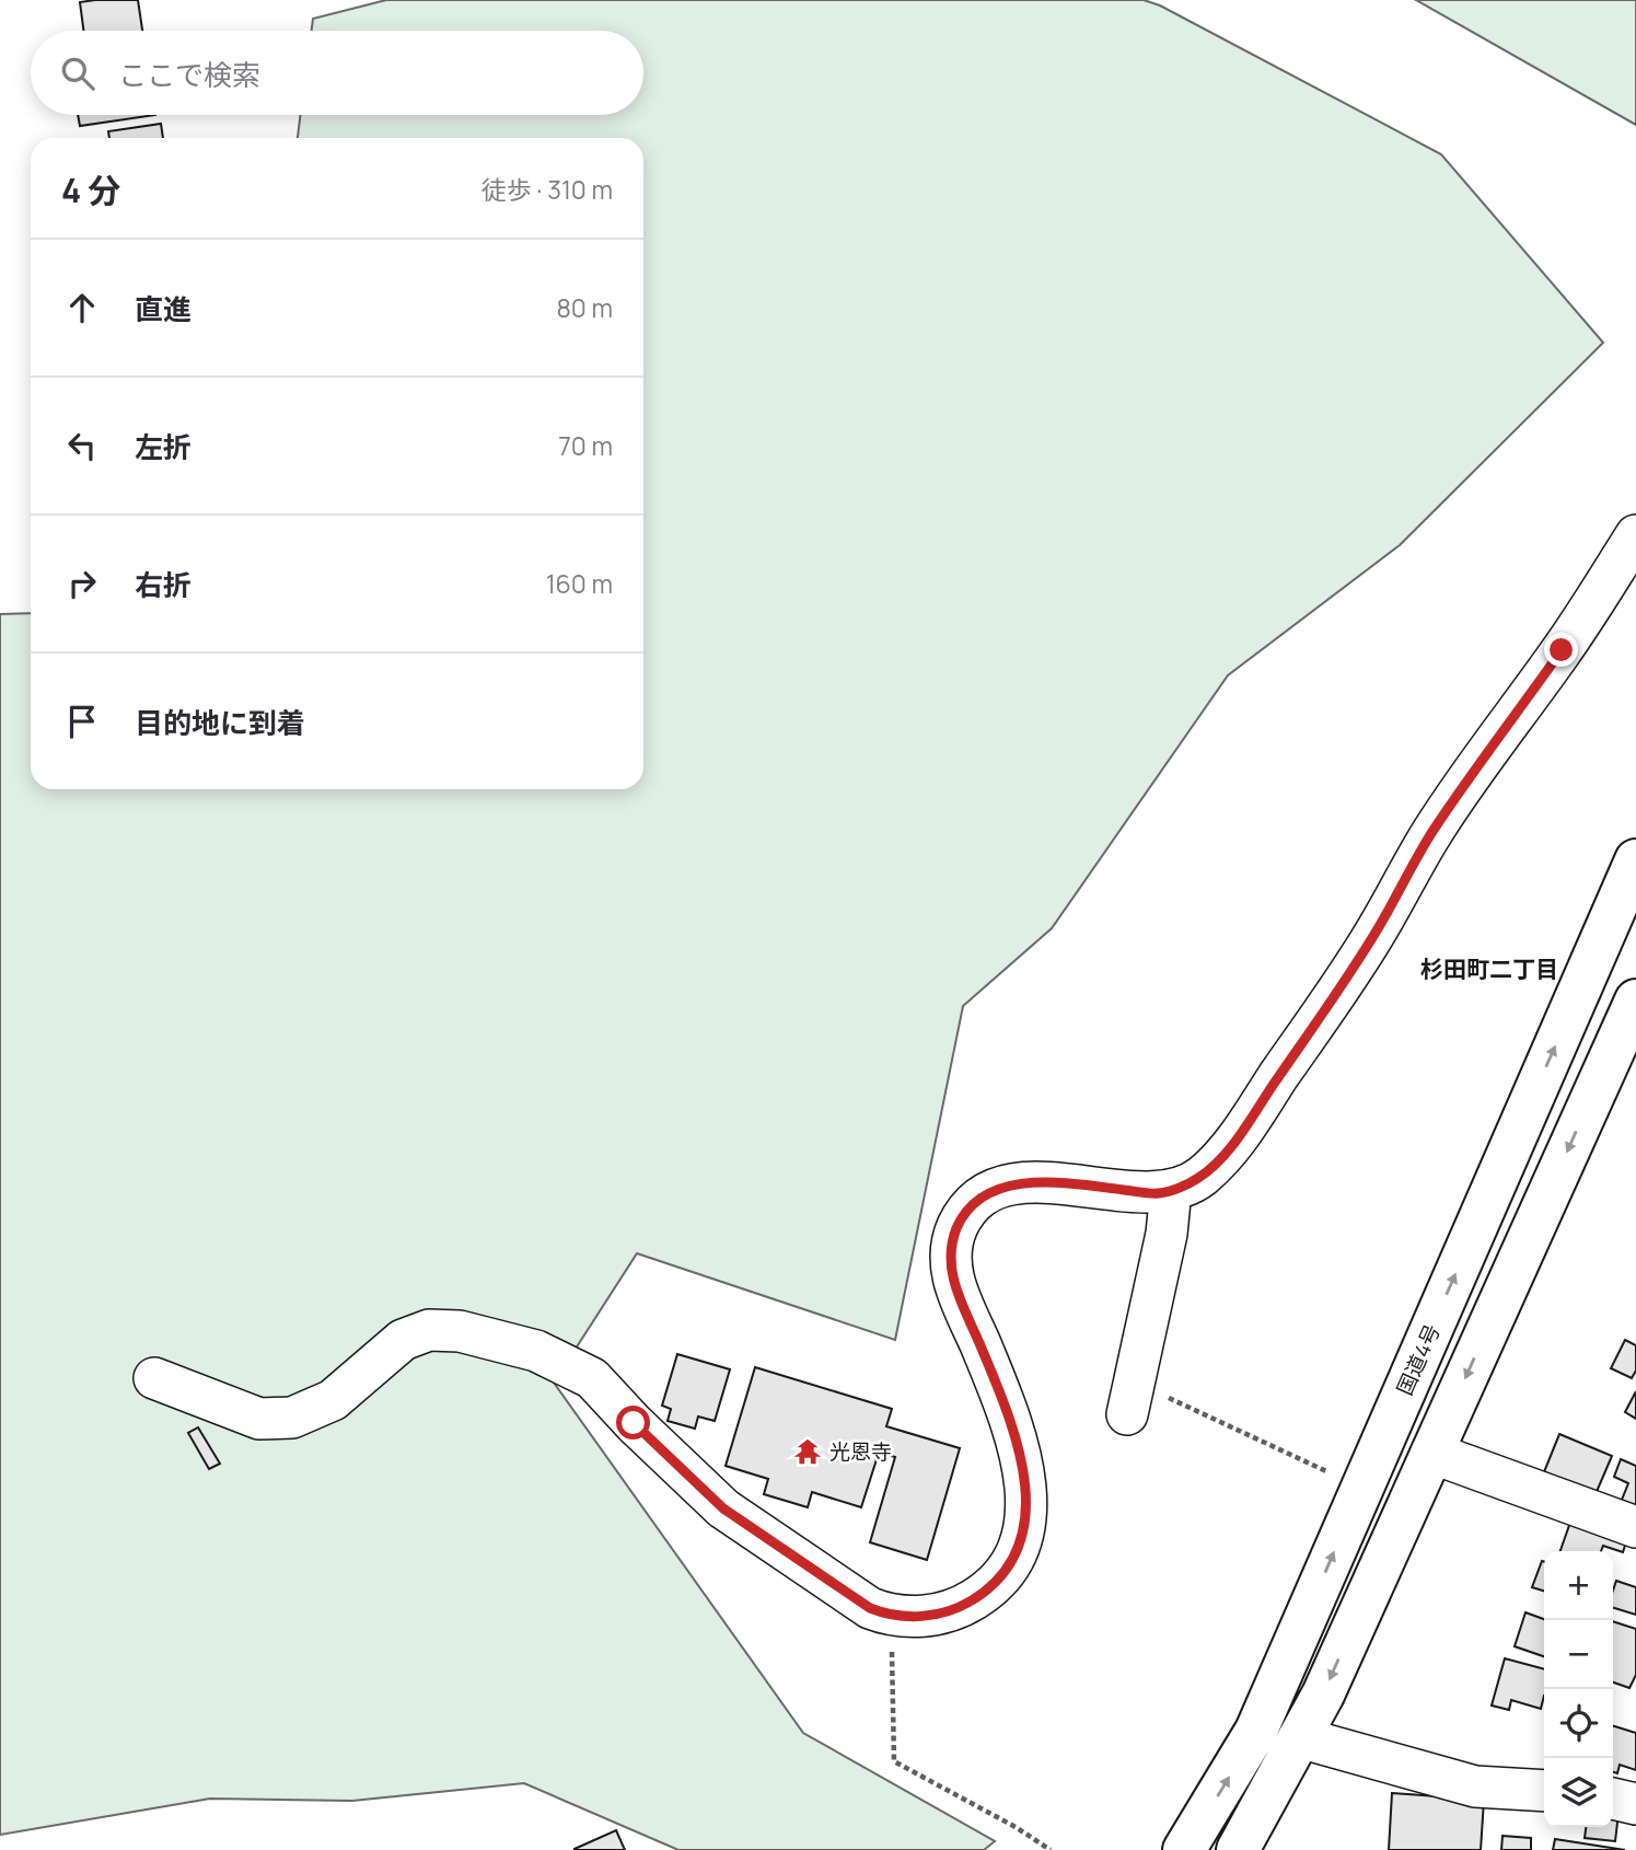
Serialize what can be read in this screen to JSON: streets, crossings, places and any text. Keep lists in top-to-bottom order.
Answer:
{
  "streets": {
    "highway": ["国道4号"]
  },
  "districts": ["杉田町二丁目"],
  "places": {
    "temple": ["光恩寺"]
  },
  "page": {
    "search": "ここで検索",
    "heading": ["4 分", "徒歩 · 310 m"],
    "list": [
      ["直進", "80 m"],
      ["左折", "70 m"],
      ["右折", "160 m"],
      "目的地に到着"
    ],
    "map_buttons": ["+", "−"]
  }
}
